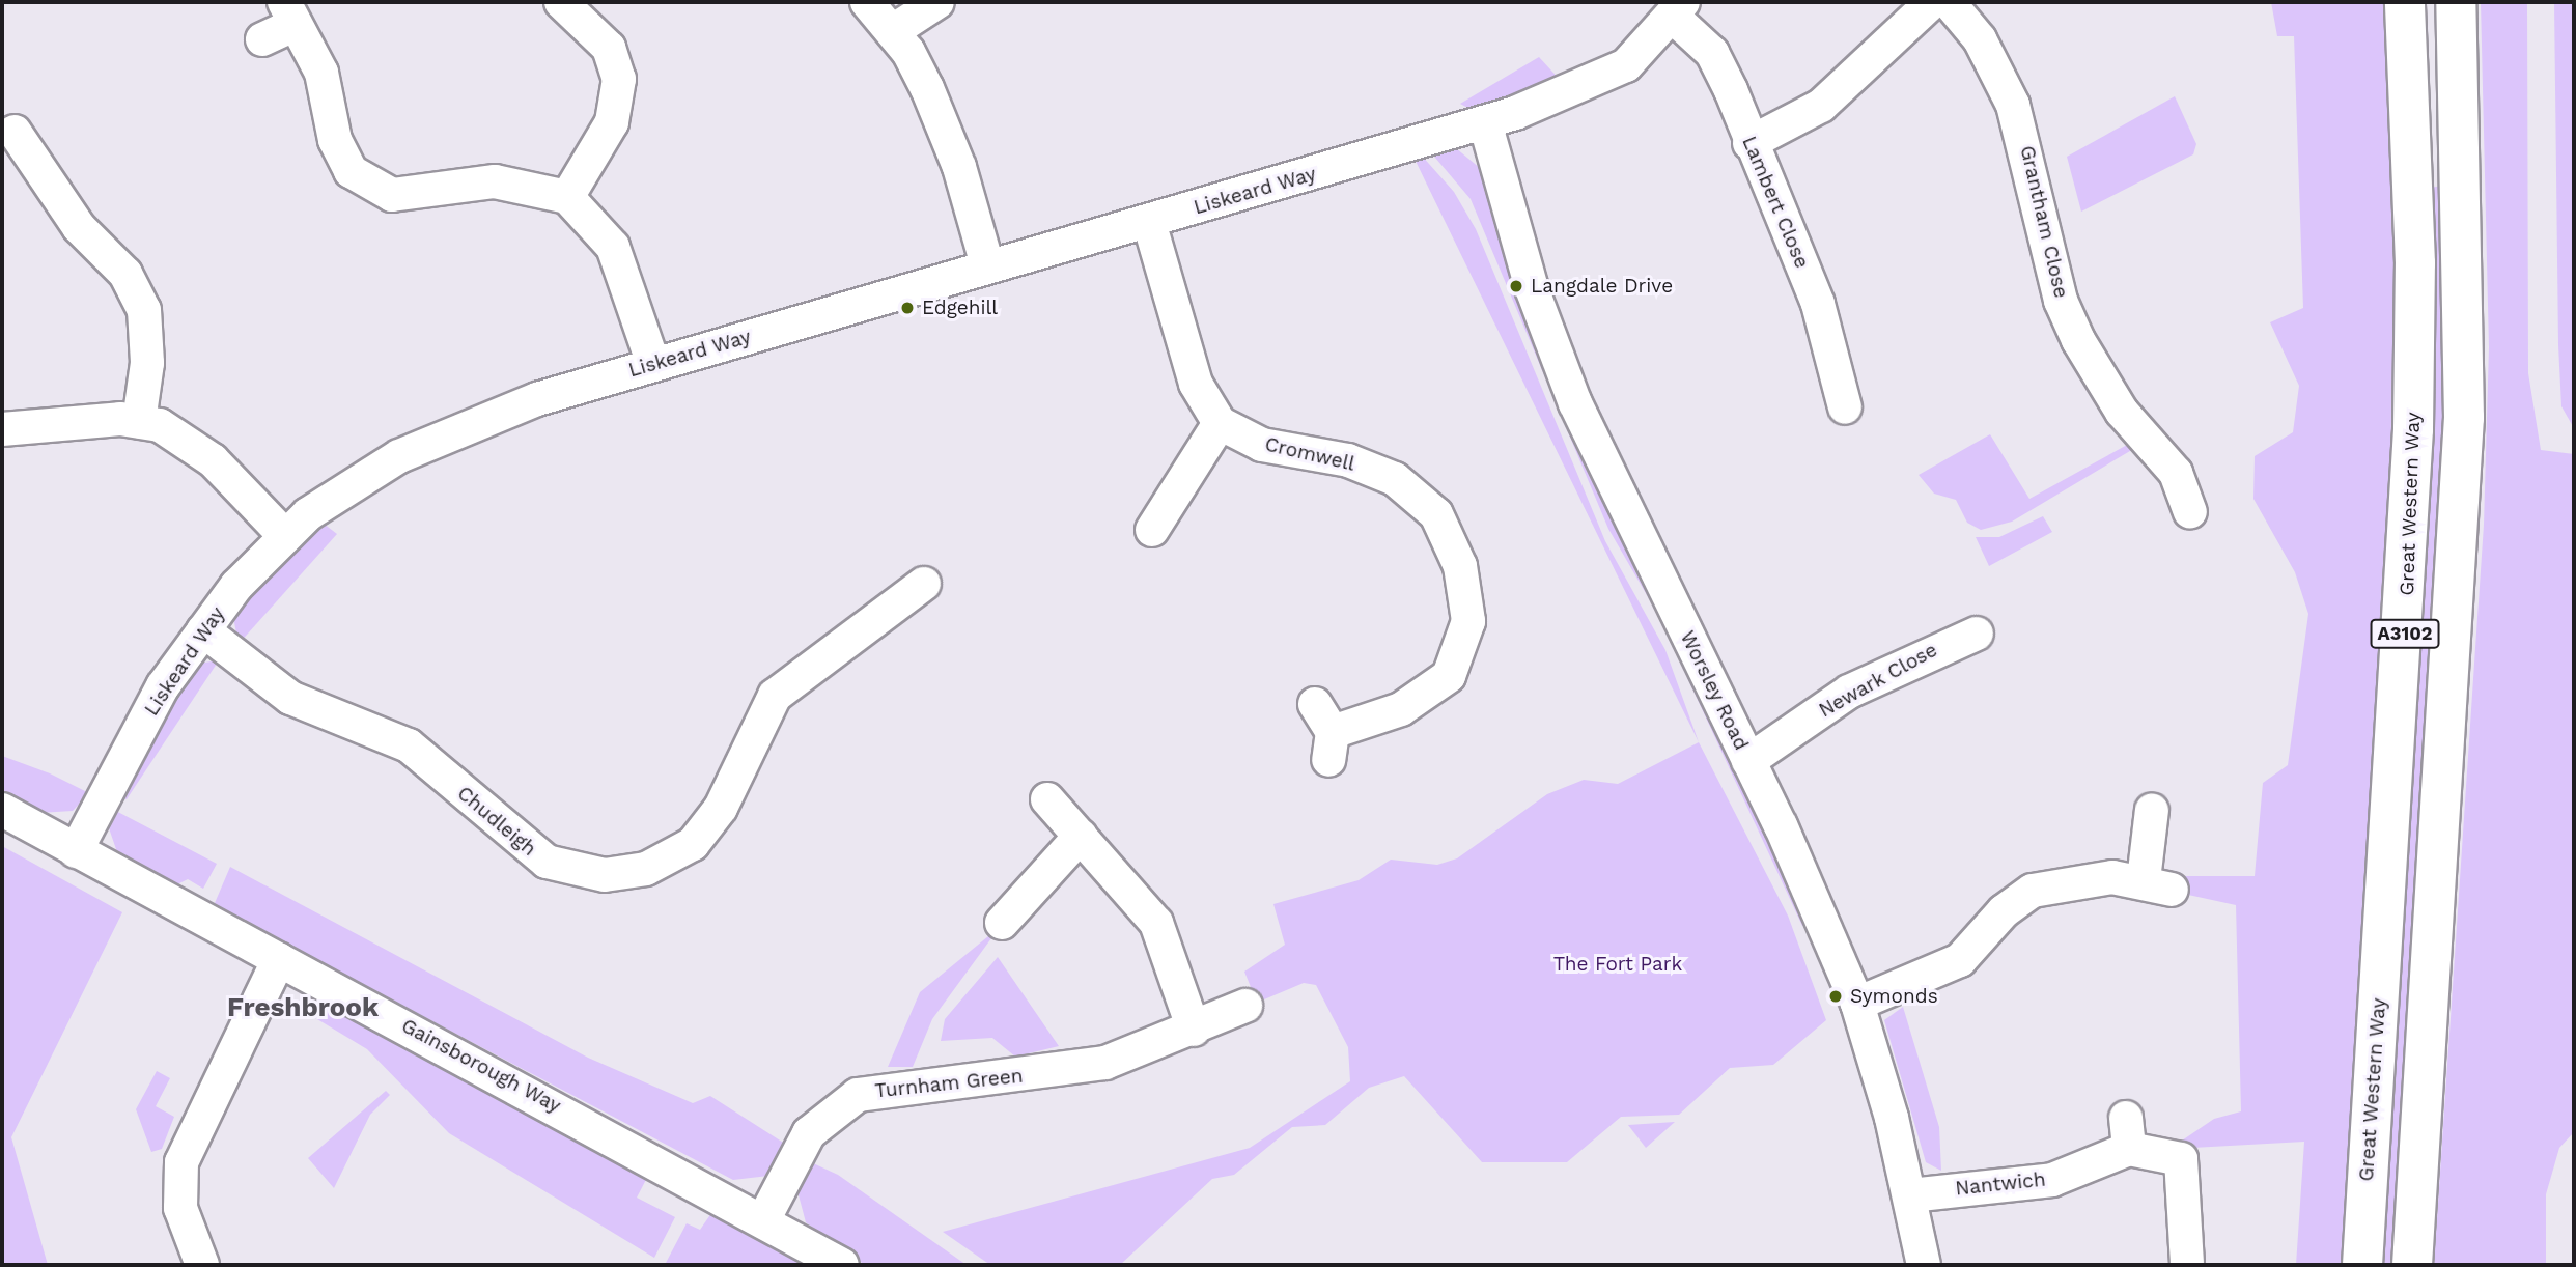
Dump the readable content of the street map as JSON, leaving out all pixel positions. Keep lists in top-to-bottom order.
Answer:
{
  "streets": {
    "main road": ["Great Western Way", "A3102"],
    "street": [
      "Liskeard Way",
      "Lambert Close",
      "Grantham Close",
      "Cromwell",
      "Newark Close",
      "Worsley Road",
      "Chudleigh",
      "Gainsborough Way",
      "Turnham Green",
      "Nantwich"
    ]
  },
  "crossings": [
    ["Liskeard Way", "Worsley Road"],
    ["Liskeard Way", "Chudleigh"],
    ["Liskeard Way", "Gainsborough Way"],
    ["Newark Close", "Worsley Road"],
    ["Worsley Road", "Nantwich"],
    ["Gainsborough Way", "Turnham Green"]
  ],
  "districts": ["Freshbrook"],
  "parks": ["The Fort Park"],
  "places": ["Langdale Drive", "Edgehill", "Symonds"]
}
